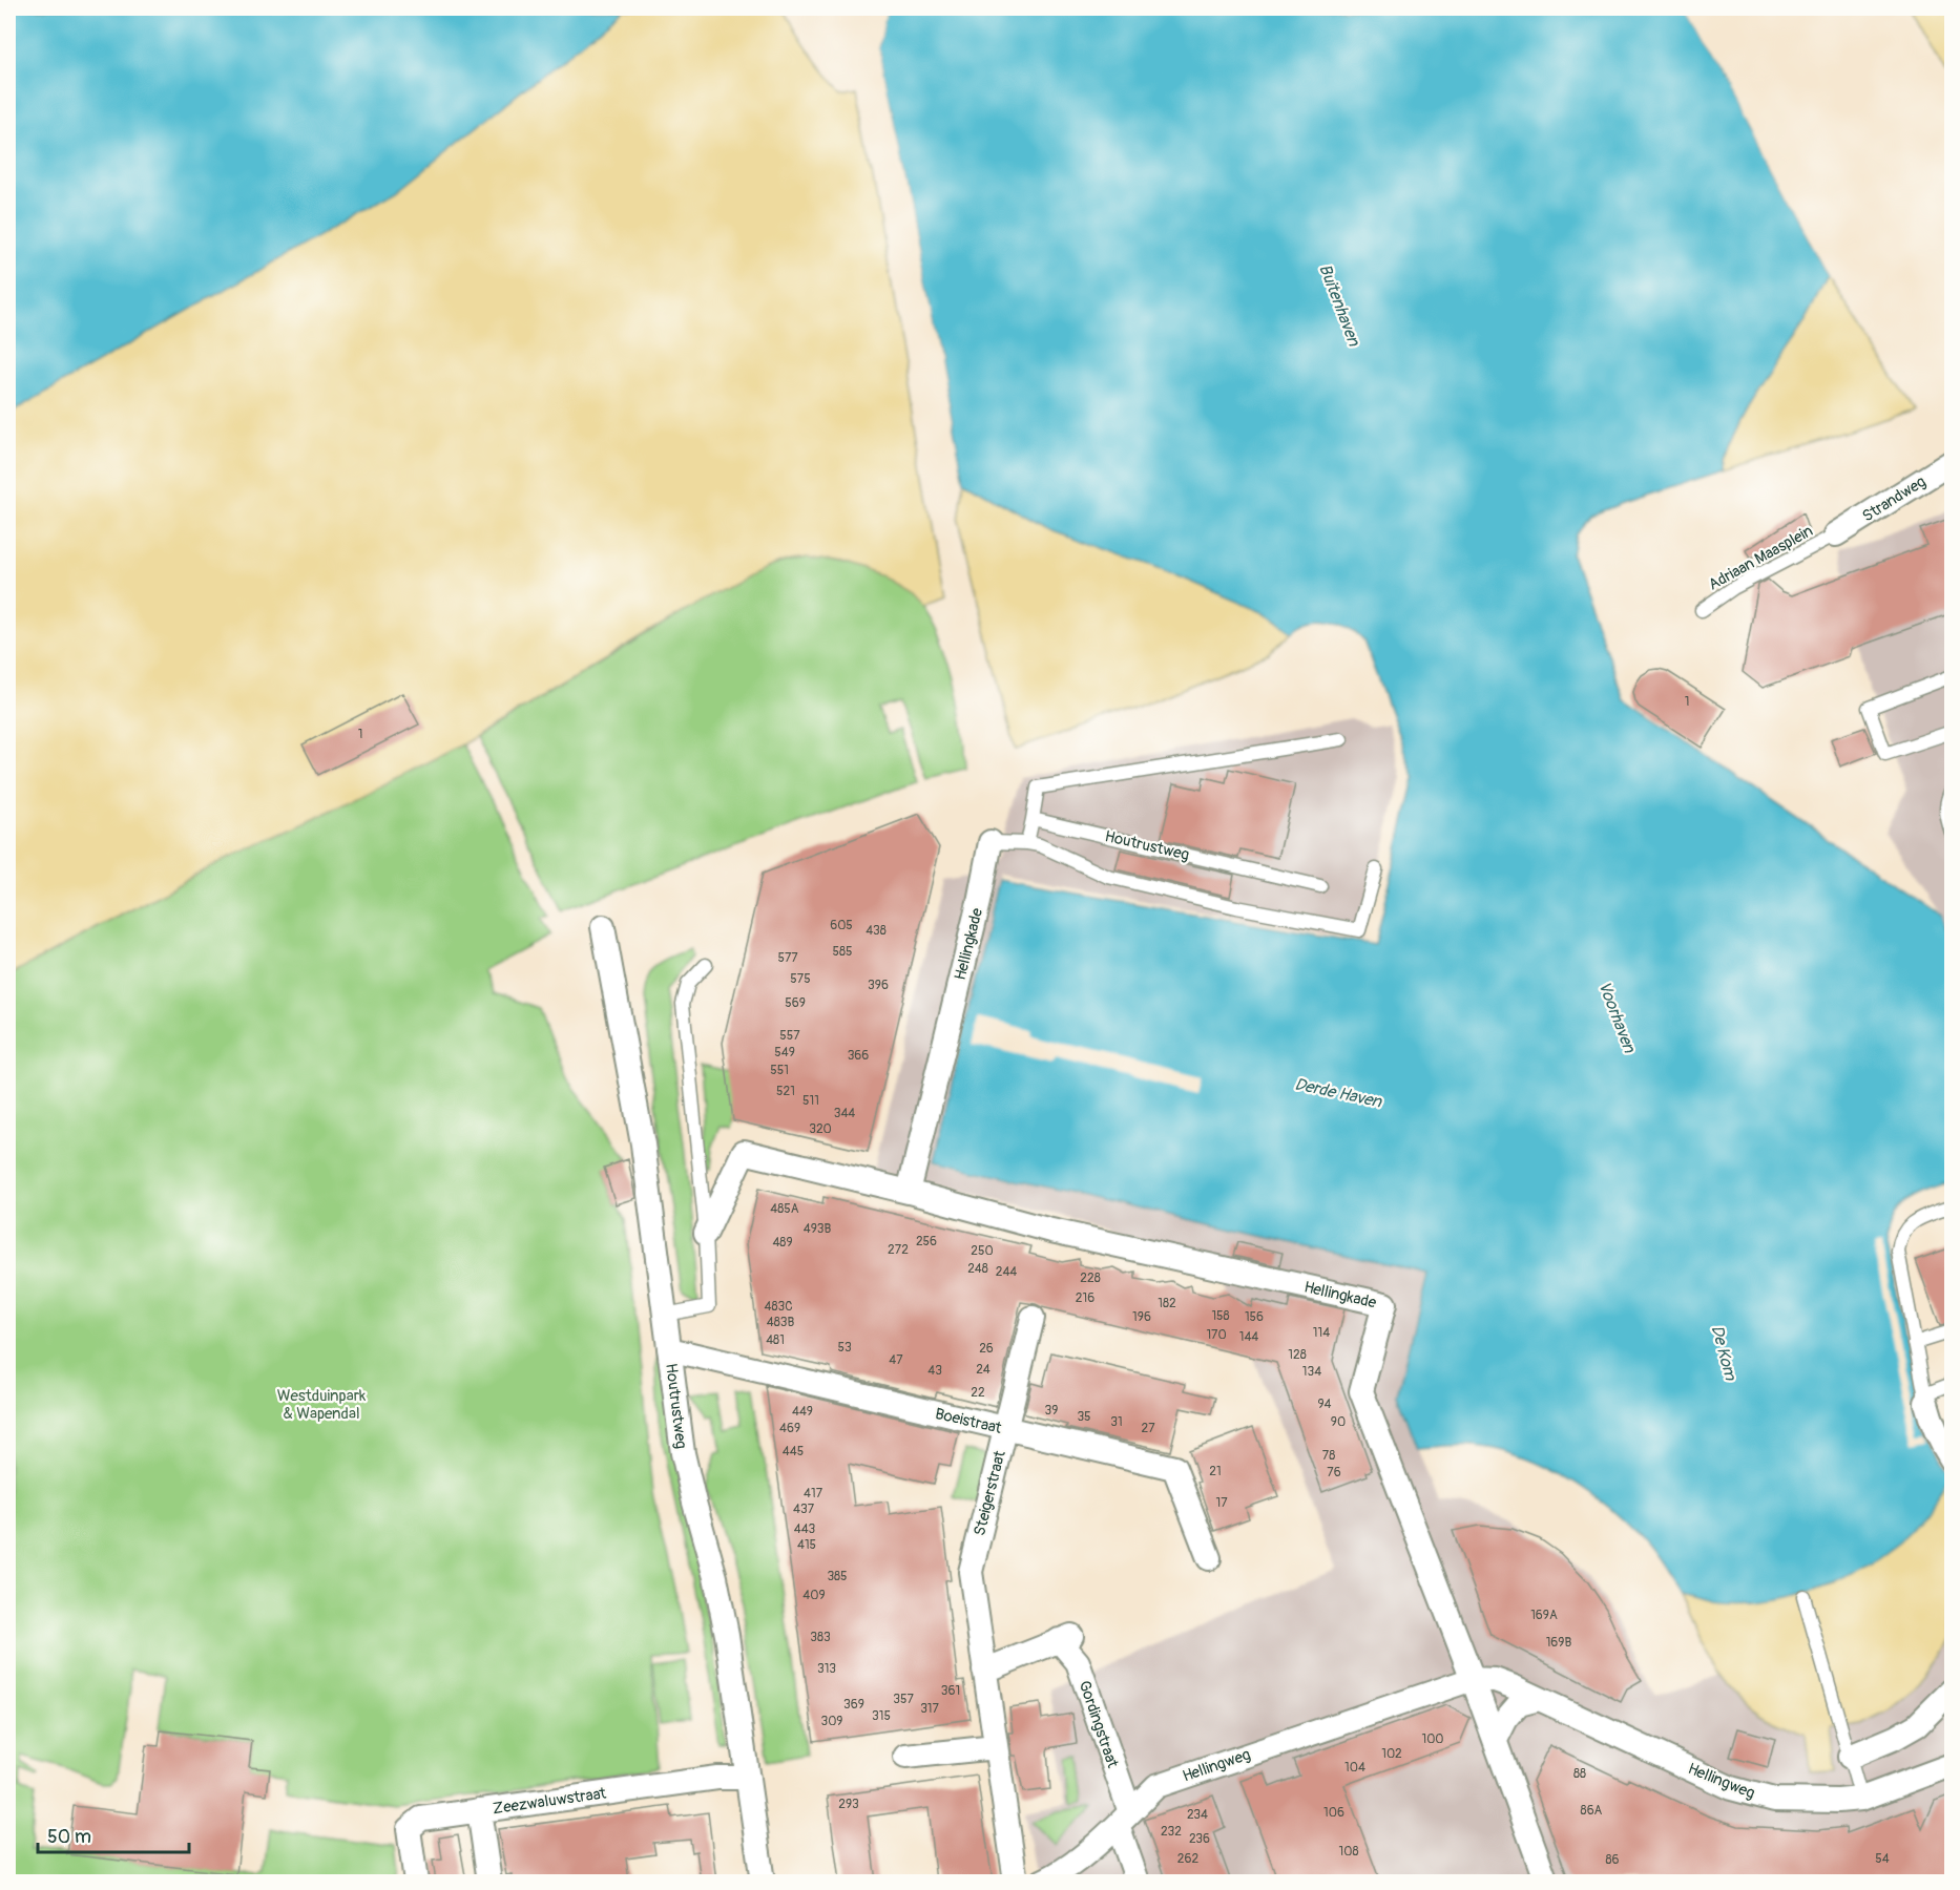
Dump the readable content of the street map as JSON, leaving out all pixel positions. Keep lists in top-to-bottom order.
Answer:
{
  "streets": {
    "street": [
      "Strandweg",
      "Houtrustweg",
      "Hellingkade",
      "Boeistraat",
      "Steigerstraat",
      "Gordingstraat",
      "Hellingweg",
      "Zeezwaluwstraat"
    ],
    "lane": ["Adriaan Maasplein"]
  },
  "crossings": [
    ["Strandweg", "Adriaan Maasplein"],
    ["Houtrustweg", "Boeistraat"],
    ["Houtrustweg", "Zeezwaluwstraat"],
    ["Hellingkade", "Hellingweg"],
    ["Boeistraat", "Steigerstraat"],
    ["Steigerstraat", "Gordingstraat"],
    ["Gordingstraat", "Hellingweg"]
  ],
  "water": [
    "Buitenhaven",
    "Voorhaven",
    "Derde Haven",
    "De Kom"
  ],
  "parks": ["Westduinpark & Wapendal"],
  "house_numbers": [
    "1",
    "1",
    "605",
    "438",
    "585",
    "577",
    "575",
    "396",
    "569",
    "557",
    "549",
    "366",
    "551",
    "521",
    "511",
    "344",
    "320",
    "485A",
    "493B",
    "256",
    "489",
    "272",
    "250",
    "248",
    "244",
    "228",
    "216",
    "182",
    "483C",
    "158",
    "196",
    "156",
    "483B",
    "114",
    "170",
    "144",
    "481",
    "53",
    "26",
    "128",
    "47",
    "24",
    "43",
    "134",
    "22",
    "94",
    "39",
    "449",
    "35",
    "31",
    "90",
    "469",
    "27",
    "445",
    "78",
    "21",
    "76",
    "417",
    "17",
    "437",
    "443",
    "415",
    "385",
    "409",
    "169A",
    "383",
    "169B",
    "313",
    "361",
    "357",
    "369",
    "317",
    "315",
    "309",
    "100",
    "102",
    "104",
    "88",
    "293",
    "86A",
    "106",
    "234",
    "232",
    "236",
    "108",
    "262",
    "54",
    "86"
  ],
  "scale_bar": "50 m"
}
